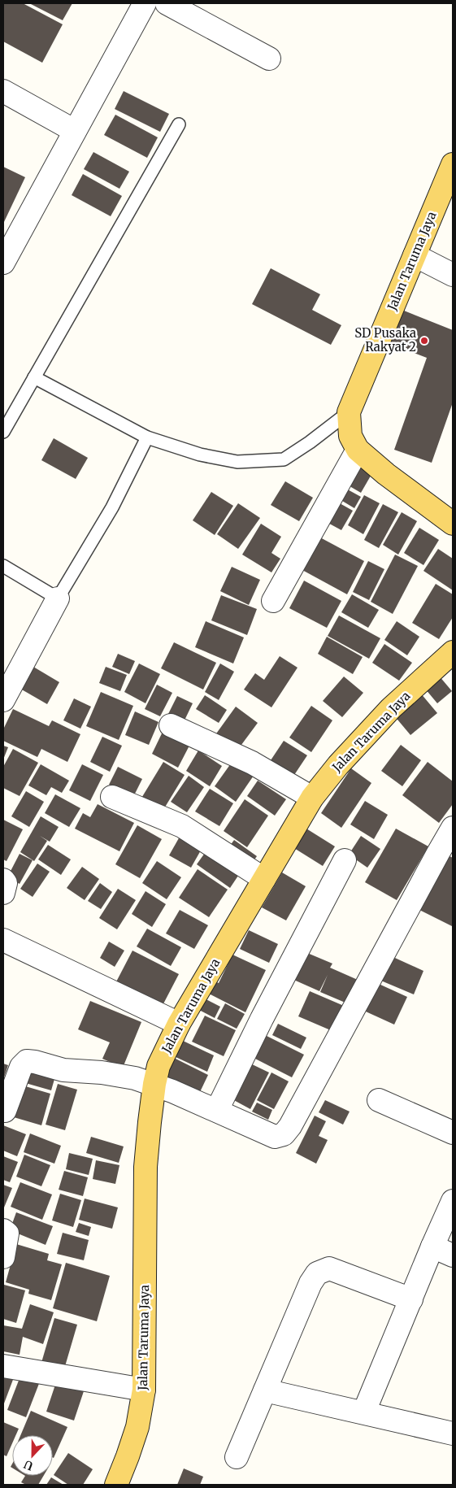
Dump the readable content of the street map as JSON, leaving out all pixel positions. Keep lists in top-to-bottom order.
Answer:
{
  "streets": {
    "main road": ["Jalan Taruma Jaya"]
  },
  "places": ["SD Pusaka Rakyat 2"],
  "north": "bottom"
}
